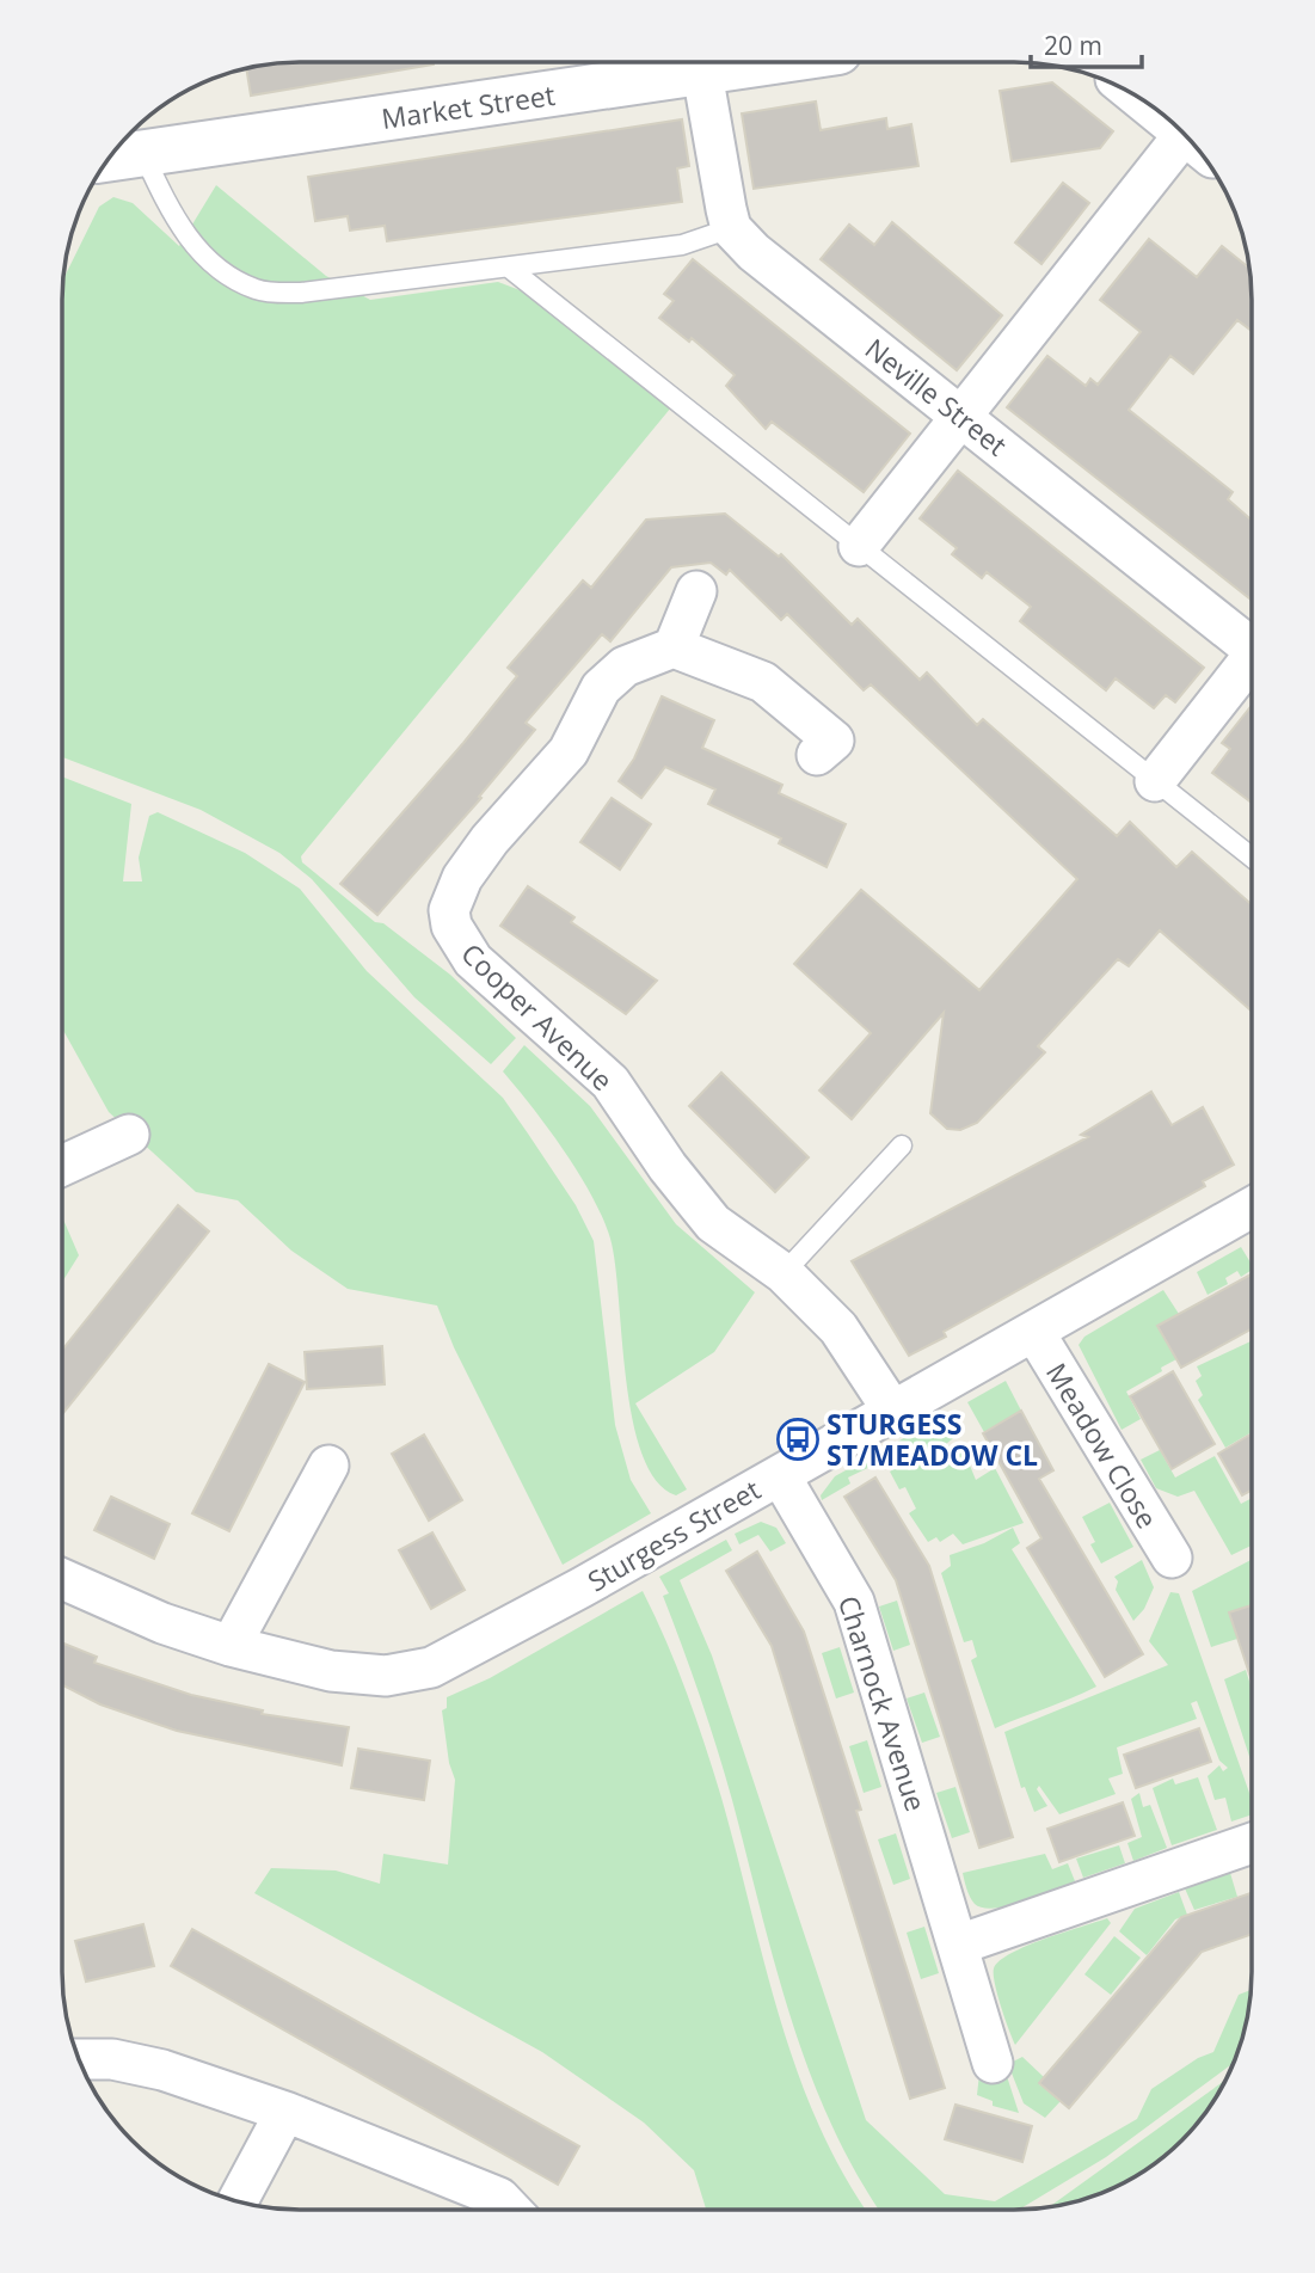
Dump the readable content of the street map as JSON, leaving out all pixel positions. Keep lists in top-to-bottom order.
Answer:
{
  "streets": {
    "street": [
      "Market Street",
      "Neville Street",
      "Cooper Avenue",
      "Meadow Close",
      "Sturgess Street",
      "Charnock Avenue"
    ]
  },
  "crossings": [
    ["Cooper Avenue", "Sturgess Street"],
    ["Meadow Close", "Sturgess Street"],
    ["Sturgess Street", "Charnock Avenue"]
  ],
  "places": {
    "bus stop": ["STURGESS ST/MEADOW CL"]
  },
  "scale_bar": "20 m"
}
